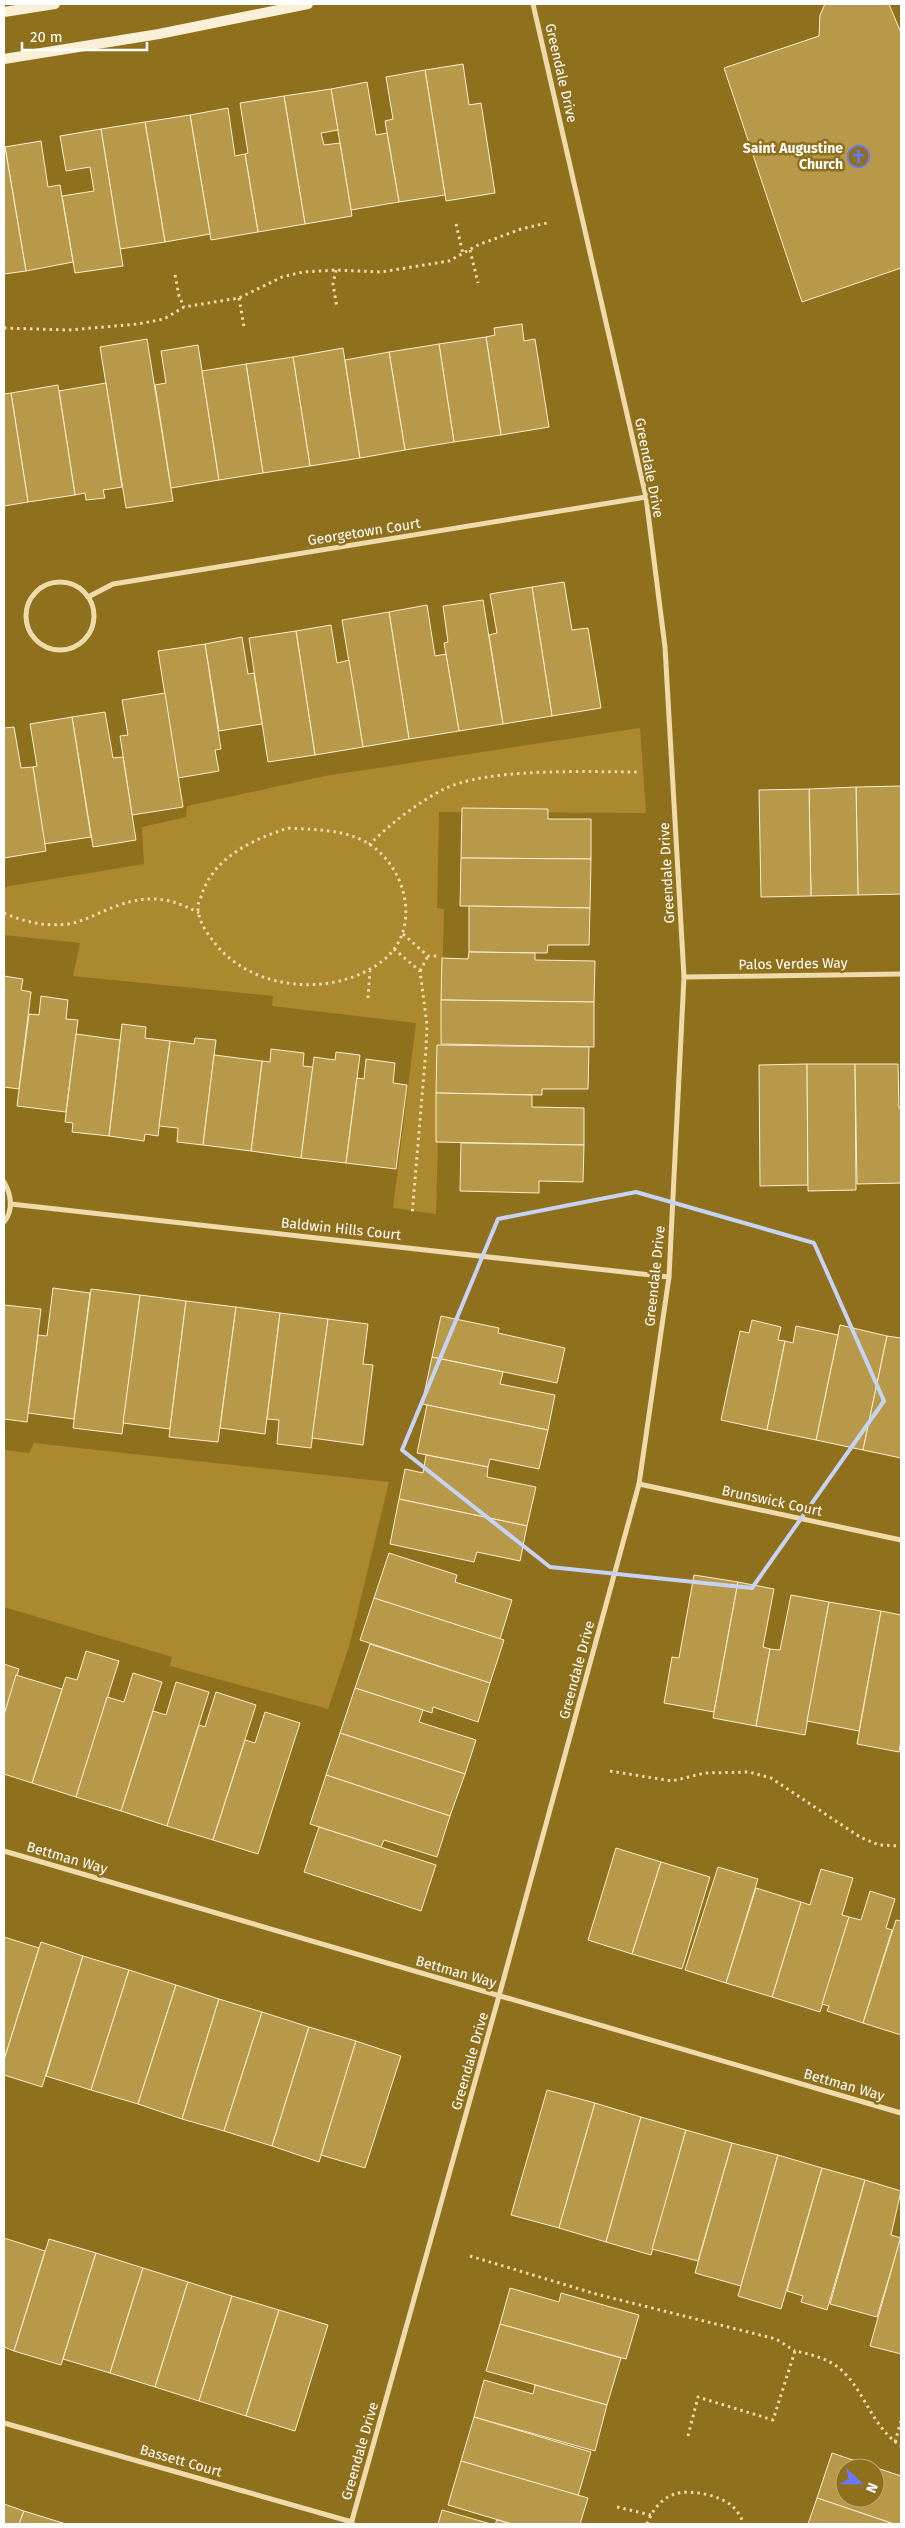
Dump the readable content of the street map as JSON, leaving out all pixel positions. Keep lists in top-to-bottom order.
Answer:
{
  "streets": {
    "street": [
      "Greendale Drive",
      "Georgetown Court",
      "Palos Verdes Way",
      "Baldwin Hills Court",
      "Brunswick Court",
      "Bettman Way",
      "Bassett Court"
    ]
  },
  "crossings": [
    ["Greendale Drive", "Georgetown Court"],
    ["Greendale Drive", "Palos Verdes Way"],
    ["Greendale Drive", "Baldwin Hills Court"],
    ["Greendale Drive", "Brunswick Court"],
    ["Greendale Drive", "Bettman Way"],
    ["Greendale Drive", "Bassett Court"]
  ],
  "places": {
    "church": ["Saint Augustine Church"]
  },
  "scale_bar": "20 m",
  "north": "right"
}
